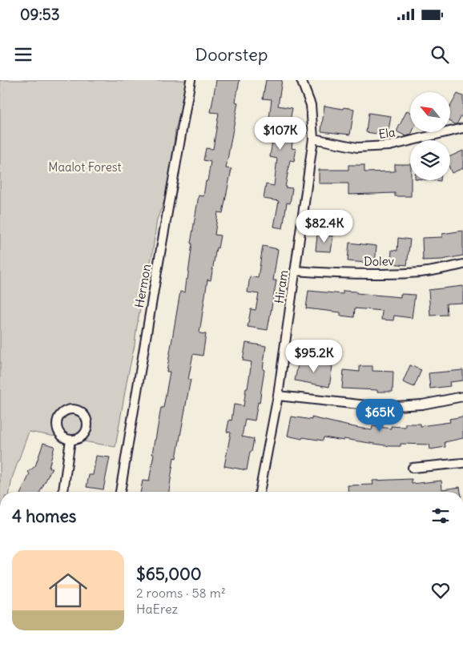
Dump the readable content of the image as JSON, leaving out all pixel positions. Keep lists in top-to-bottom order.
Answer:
{
  "streets": {
    "street": [
      "Ela",
      "Dolev",
      "Hermon",
      "Hiram"
    ]
  },
  "crossings": [
    ["Ela", "Hiram"],
    ["Dolev", "Hiram"]
  ],
  "parks": ["Maalot Forest"],
  "north": "top left",
  "page": {
    "status": "09:53",
    "header": "Doorstep",
    "price": [
      "$107K",
      "$82.4K",
      "$95.2K",
      "$65K"
    ],
    "heading": "4 homes",
    "list": [
      {
        "name": "$65,000",
        "note": "2 rooms · 58 m² · HaErez"
      }
    ]
  }
}
